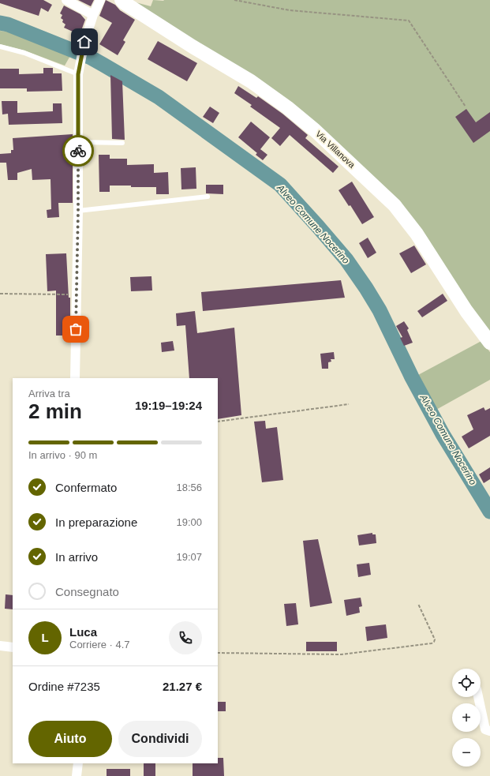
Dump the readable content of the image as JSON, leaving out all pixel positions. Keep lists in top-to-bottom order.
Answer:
{
  "streets": {
    "main road": ["Via Villanova"]
  },
  "water": ["Alveo Comune Nocerino"],
  "page": {
    "heading": ["2 min", "Arriva tra", "19:19–19:24"],
    "panel": [
      "Luca",
      "Corriere · 4.7",
      "Ordine #7235",
      "21.27 €"
    ],
    "bar": "In arrivo · 90 m",
    "list": [
      ["Confermato", "18:56"],
      ["In preparazione", "19:00"],
      ["In arrivo", "19:07"],
      "Consegnato"
    ],
    "round": "L",
    "map_buttons": ["+", "−"],
    "buttons": ["Aiuto", "Condividi"]
  }
}
